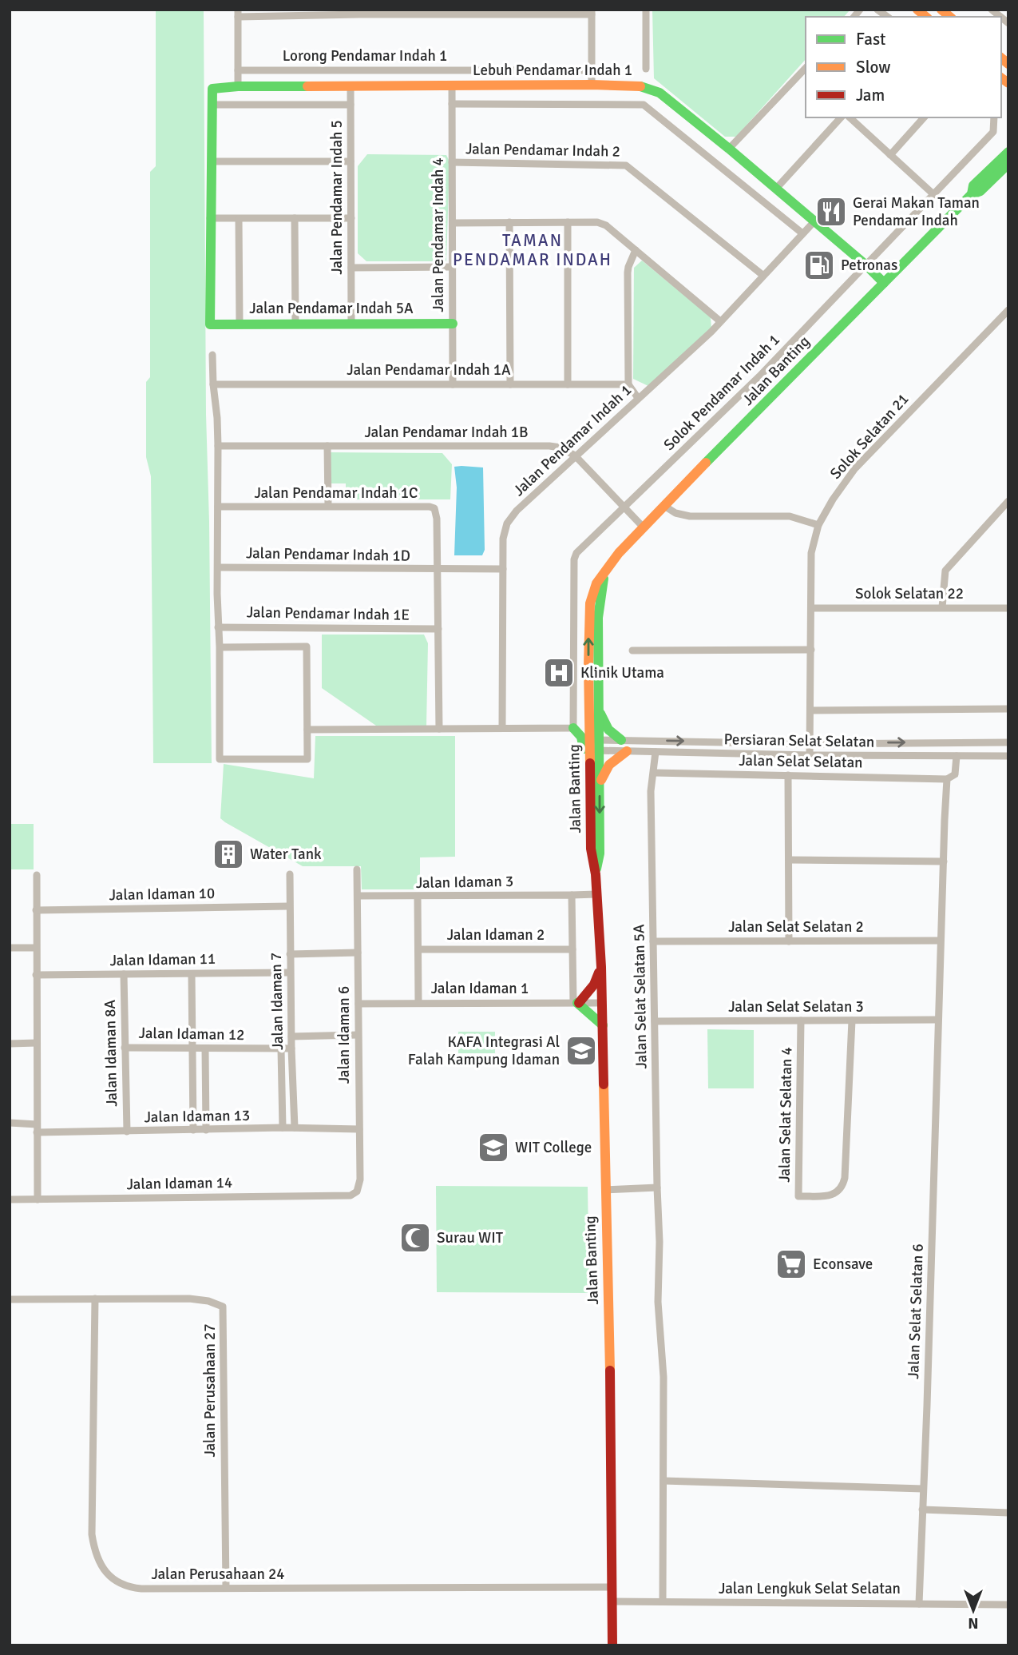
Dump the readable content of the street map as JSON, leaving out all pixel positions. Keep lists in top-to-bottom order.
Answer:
{
  "streets": {
    "main road": ["Lebuh Pendamar Indah 1", "Jalan Pendamar Indah 5A", "Jalan Banting"],
    "street": [
      "Lorong Pendamar Indah 1",
      "Jalan Pendamar Indah 2",
      "Jalan Pendamar Indah 5",
      "Jalan Pendamar Indah 4",
      "Jalan Pendamar Indah 1A",
      "Solok Pendamar Indah 1",
      "Jalan Pendamar Indah 1B",
      "Solok Selatan 21",
      "Jalan Pendamar Indah 1",
      "Jalan Pendamar Indah 1C",
      "Jalan Pendamar Indah 1D",
      "Solok Selatan 22",
      "Jalan Pendamar Indah 1E",
      "Persiaran Selat Selatan",
      "Jalan Selat Selatan",
      "Jalan Idaman 3",
      "Jalan Idaman 10",
      "Jalan Selat Selatan 2",
      "Jalan Idaman 2",
      "Jalan Idaman 11",
      "Jalan Idaman 1",
      "Jalan Selat Selatan 5A",
      "Jalan Idaman 7",
      "Jalan Selat Selatan 3",
      "Jalan Idaman 12",
      "Jalan Idaman 6",
      "Jalan Idaman 8A",
      "Jalan Selat Selatan 4",
      "Jalan Idaman 13",
      "Jalan Idaman 14",
      "Jalan Selat Selatan 6",
      "Jalan Perusahaan 27",
      "Jalan Perusahaan 24",
      "Jalan Lengkuk Selat Selatan"
    ]
  },
  "crossings": [
    ["Lebuh Pendamar Indah 1", "Jalan Pendamar Indah 5"],
    ["Lebuh Pendamar Indah 1", "Jalan Pendamar Indah 4"],
    ["Lebuh Pendamar Indah 1", "Jalan Banting"],
    ["Lebuh Pendamar Indah 1", "Solok Pendamar Indah 1"],
    ["Lebuh Pendamar Indah 1", "Jalan Pendamar Indah 1"],
    ["Jalan Pendamar Indah 2", "Jalan Pendamar Indah 4"],
    ["Jalan Pendamar Indah 2", "Jalan Pendamar Indah 1"],
    ["Jalan Pendamar Indah 5", "Jalan Pendamar Indah 5A"],
    ["Jalan Pendamar Indah 4", "Jalan Pendamar Indah 5A"],
    ["Jalan Pendamar Indah 4", "Jalan Pendamar Indah 1A"],
    ["Jalan Banting", "Jalan Pendamar Indah 1B"],
    ["Jalan Banting", "Persiaran Selat Selatan"],
    ["Jalan Banting", "Jalan Idaman 3"],
    ["Jalan Banting", "Jalan Idaman 1"],
    ["Jalan Banting", "Jalan Perusahaan 24"],
    ["Jalan Banting", "Jalan Lengkuk Selat Selatan"],
    ["Solok Pendamar Indah 1", "Jalan Pendamar Indah 1B"],
    ["Jalan Pendamar Indah 1B", "Jalan Pendamar Indah 1"],
    ["Solok Selatan 21", "Solok Selatan 22"],
    ["Solok Selatan 21", "Persiaran Selat Selatan"],
    ["Jalan Pendamar Indah 1", "Jalan Pendamar Indah 1D"],
    ["Jalan Pendamar Indah 1C", "Jalan Pendamar Indah 1D"],
    ["Jalan Pendamar Indah 1C", "Jalan Pendamar Indah 1E"],
    ["Persiaran Selat Selatan", "Jalan Selat Selatan 5A"],
    ["Jalan Selat Selatan", "Jalan Selat Selatan 5A"],
    ["Jalan Selat Selatan", "Jalan Selat Selatan 6"],
    ["Jalan Idaman 3", "Jalan Idaman 6"],
    ["Jalan Idaman 10", "Jalan Idaman 7"],
    ["Jalan Selat Selatan 2", "Jalan Selat Selatan 5A"],
    ["Jalan Selat Selatan 2", "Jalan Selat Selatan 6"],
    ["Jalan Idaman 11", "Jalan Idaman 7"],
    ["Jalan Idaman 11", "Jalan Idaman 8A"],
    ["Jalan Idaman 1", "Jalan Idaman 6"],
    ["Jalan Selat Selatan 5A", "Jalan Selat Selatan 3"],
    ["Jalan Selat Selatan 5A", "Jalan Lengkuk Selat Selatan"],
    ["Jalan Idaman 7", "Jalan Idaman 12"],
    ["Jalan Idaman 7", "Jalan Idaman 13"],
    ["Jalan Selat Selatan 3", "Jalan Selat Selatan 4"],
    ["Jalan Selat Selatan 3", "Jalan Selat Selatan 6"],
    ["Jalan Idaman 12", "Jalan Idaman 8A"],
    ["Jalan Idaman 6", "Jalan Idaman 13"],
    ["Jalan Idaman 6", "Jalan Idaman 14"],
    ["Jalan Idaman 8A", "Jalan Idaman 13"],
    ["Jalan Selat Selatan 6", "Jalan Lengkuk Selat Selatan"],
    ["Jalan Perusahaan 27", "Jalan Perusahaan 24"]
  ],
  "districts": ["TAMAN PENDAMAR INDAH"],
  "places": {
    "restaurant": ["Gerai Makan Taman Pendamar Indah"],
    "fuel station": ["Petronas"],
    "hospital": ["Klinik Utama"],
    "building": ["Water Tank"],
    "school or university": ["KAFA Integrasi Al Falah Kampung Idaman", "WIT College"],
    "mosque": ["Surau WIT"],
    "supermarket": ["Econsave"]
  },
  "legend": ["Fast", "Slow", "Jam"],
  "north": "bottom"
}
